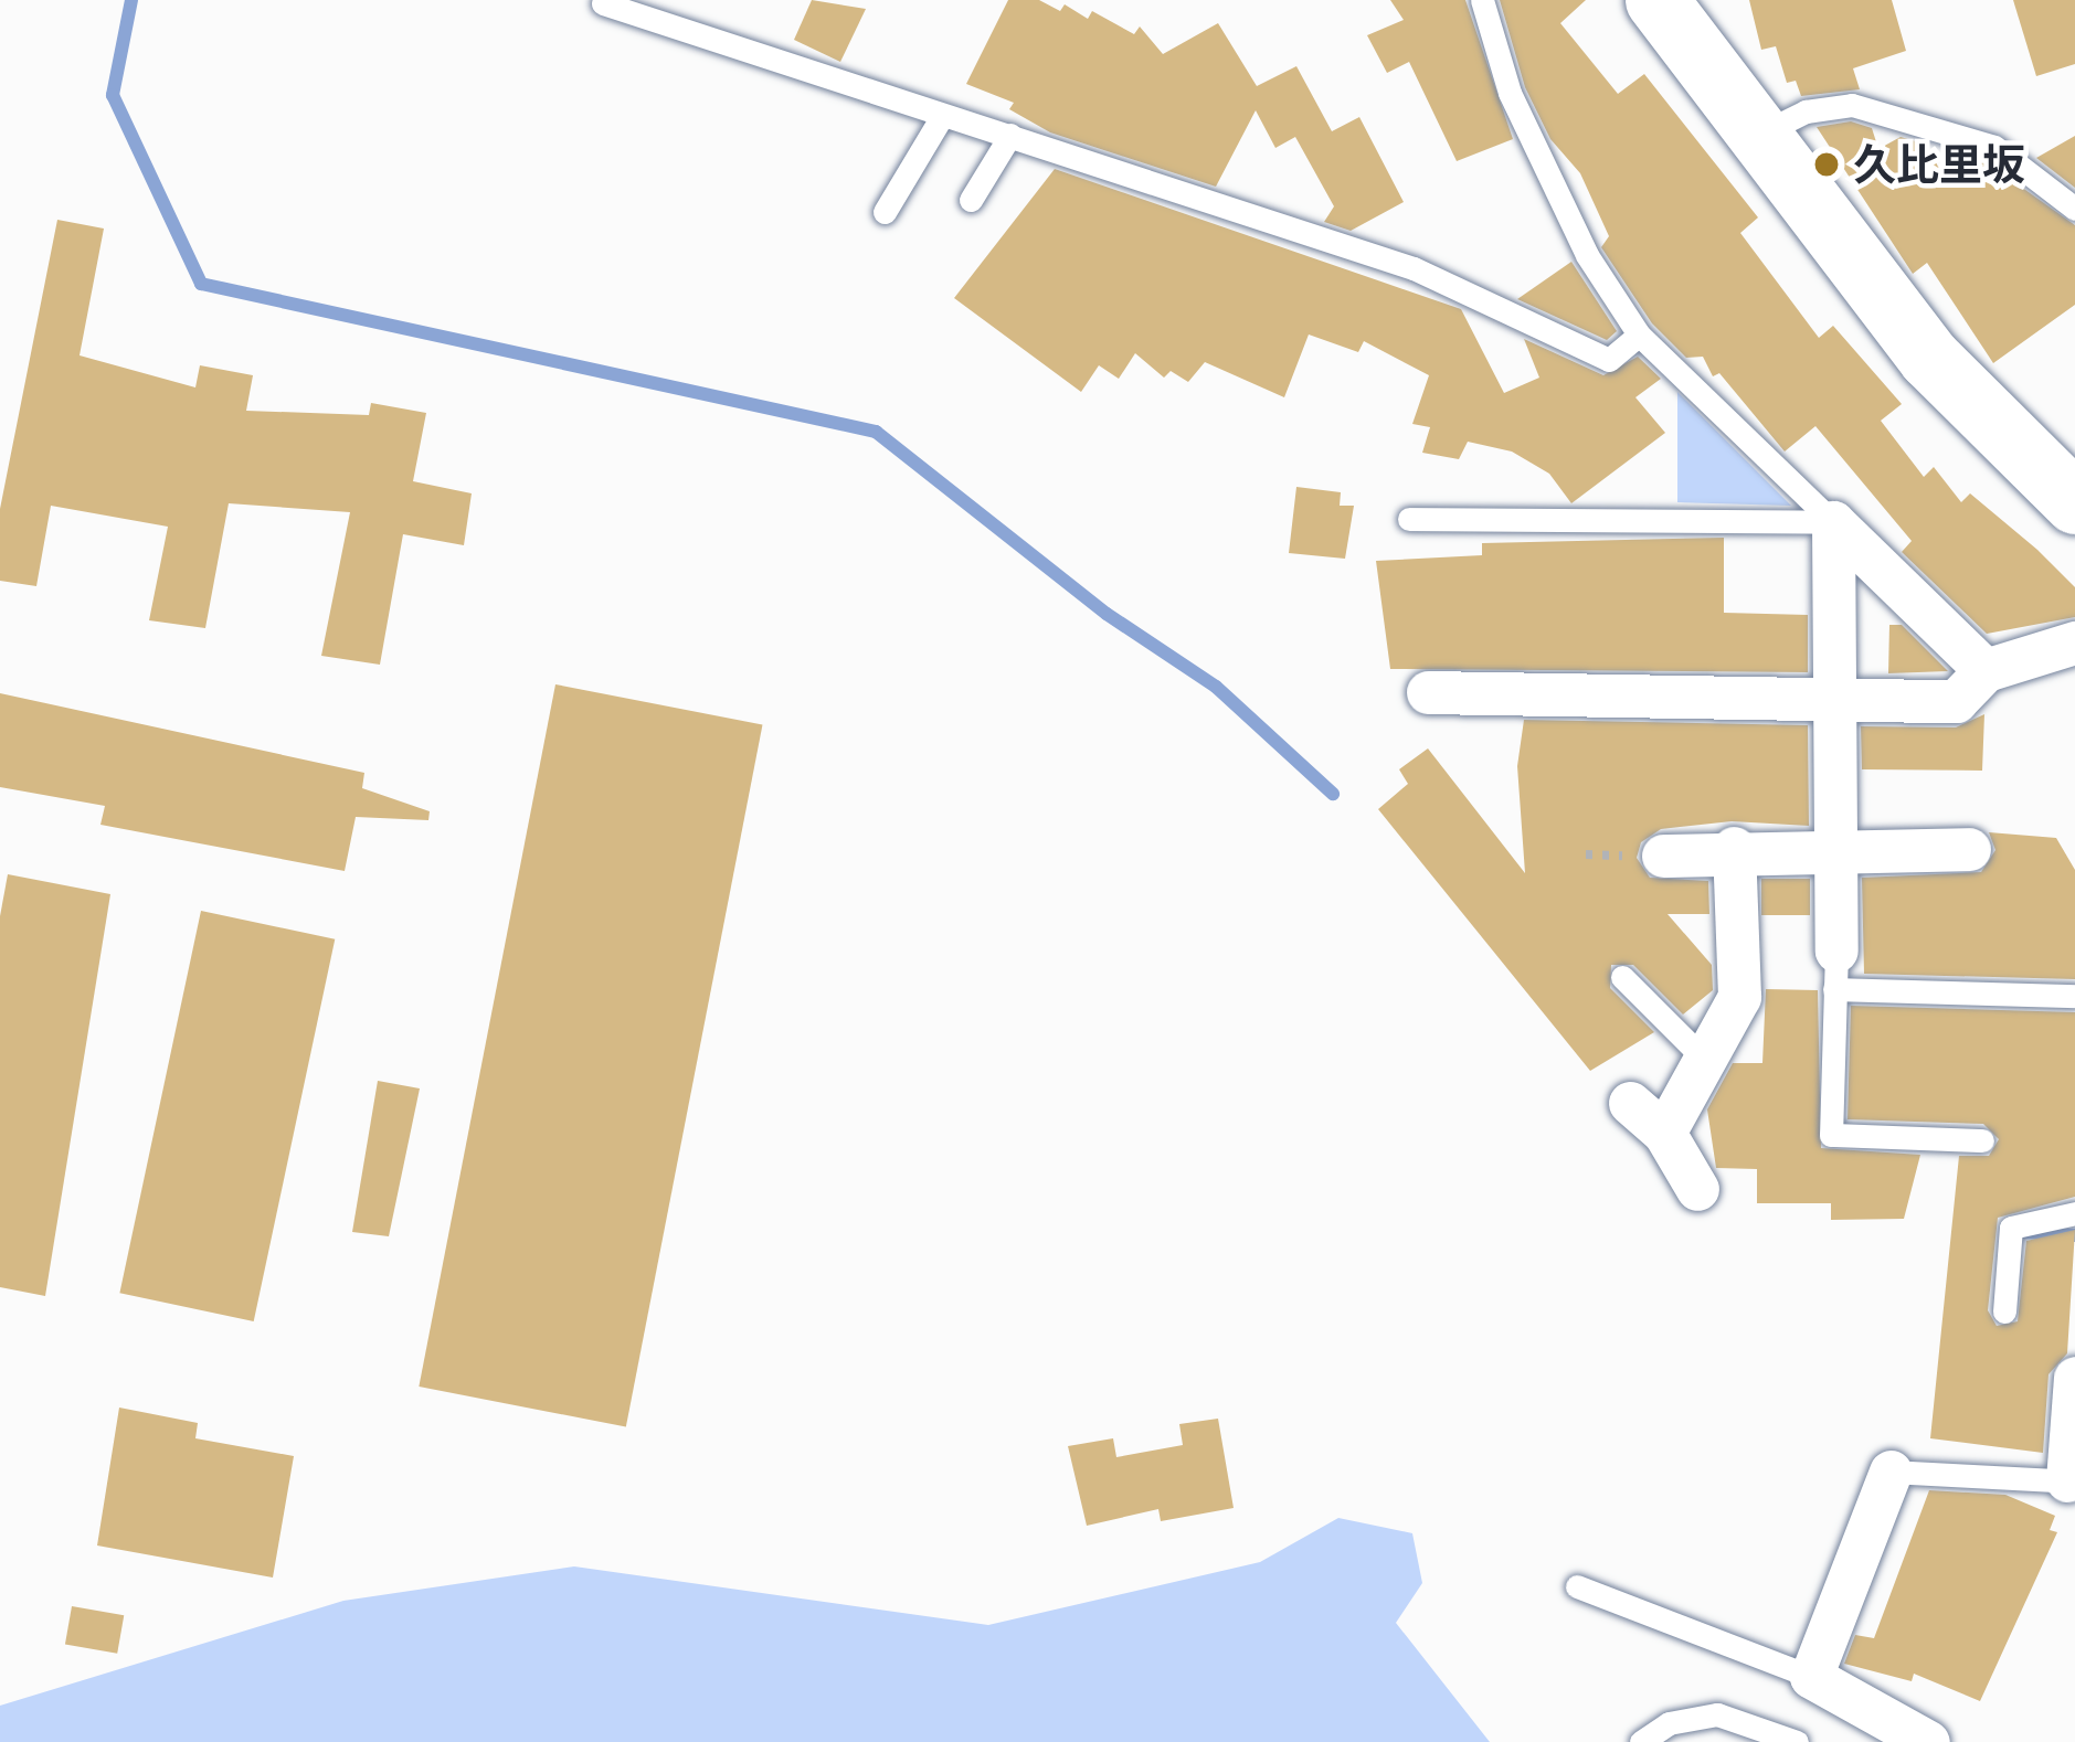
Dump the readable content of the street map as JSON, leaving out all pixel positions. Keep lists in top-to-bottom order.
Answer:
{
  "places": ["久比里坂"]
}
